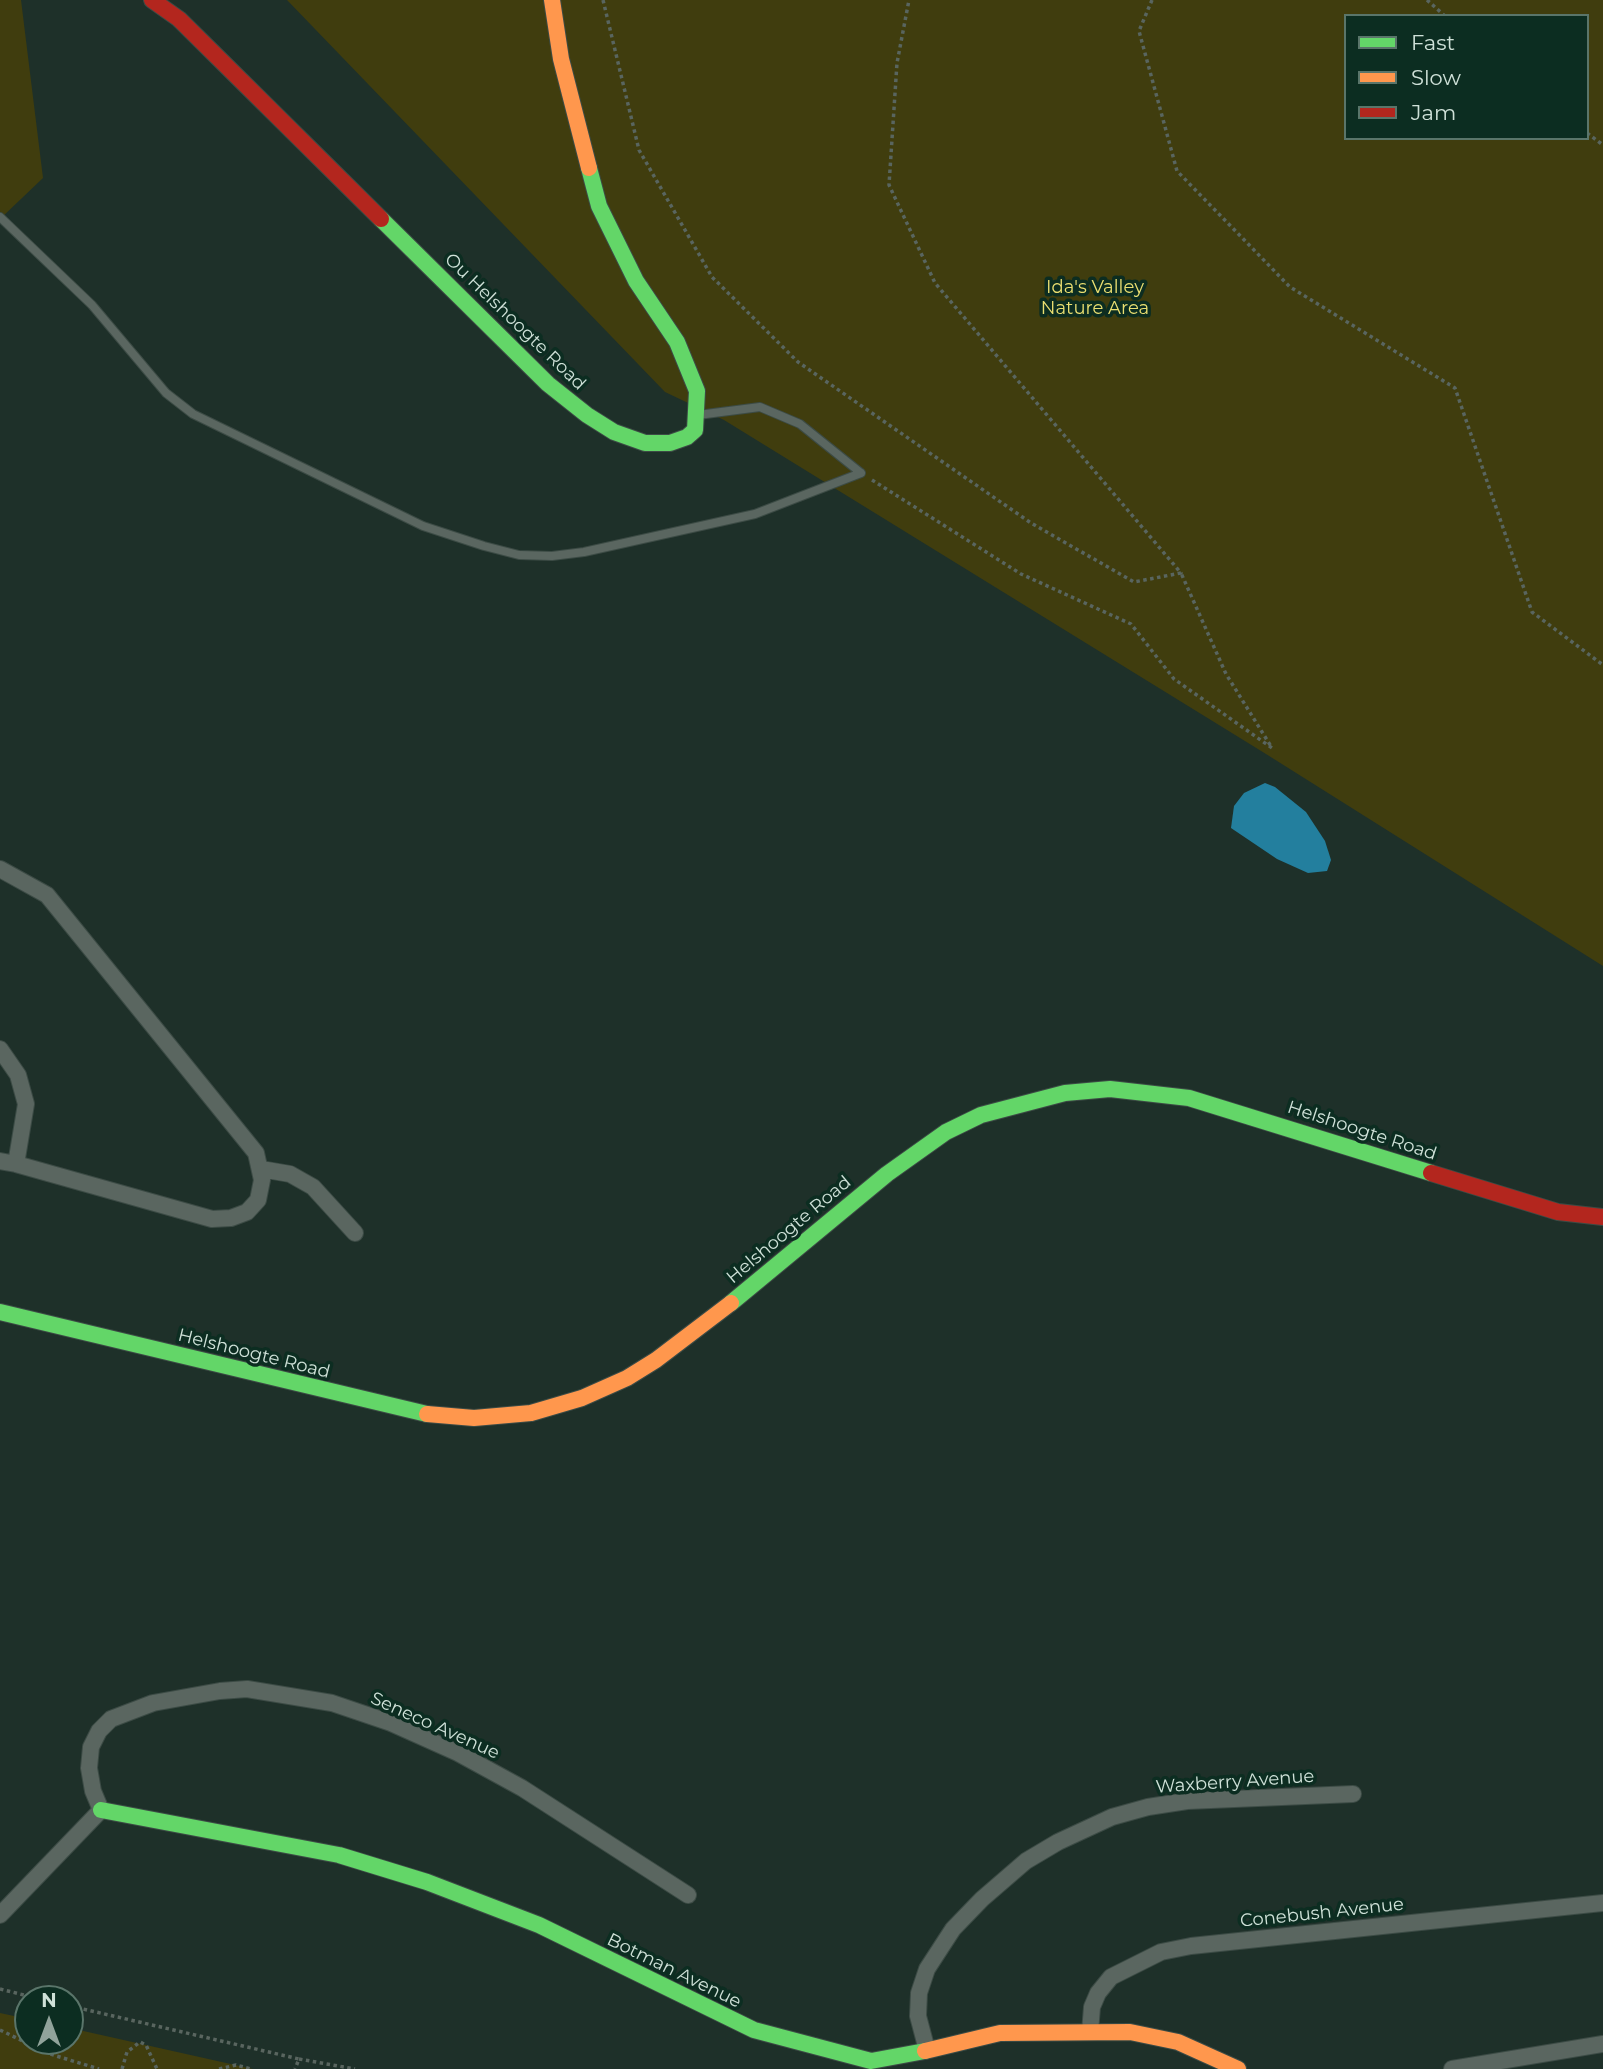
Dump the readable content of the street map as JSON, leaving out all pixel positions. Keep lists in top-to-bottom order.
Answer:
{
  "streets": {
    "street": [
      "Ou Helshoogte Road",
      "Helshoogte Road",
      "Seneco Avenue",
      "Waxberry Avenue",
      "Conebush Avenue",
      "Botman Avenue"
    ]
  },
  "crossings": [
    ["Seneco Avenue", "Botman Avenue"],
    ["Waxberry Avenue", "Botman Avenue"],
    ["Conebush Avenue", "Botman Avenue"]
  ],
  "parks": ["Ida's Valley Nature Area"],
  "legend": ["Fast", "Slow", "Jam"],
  "north": "top"
}
